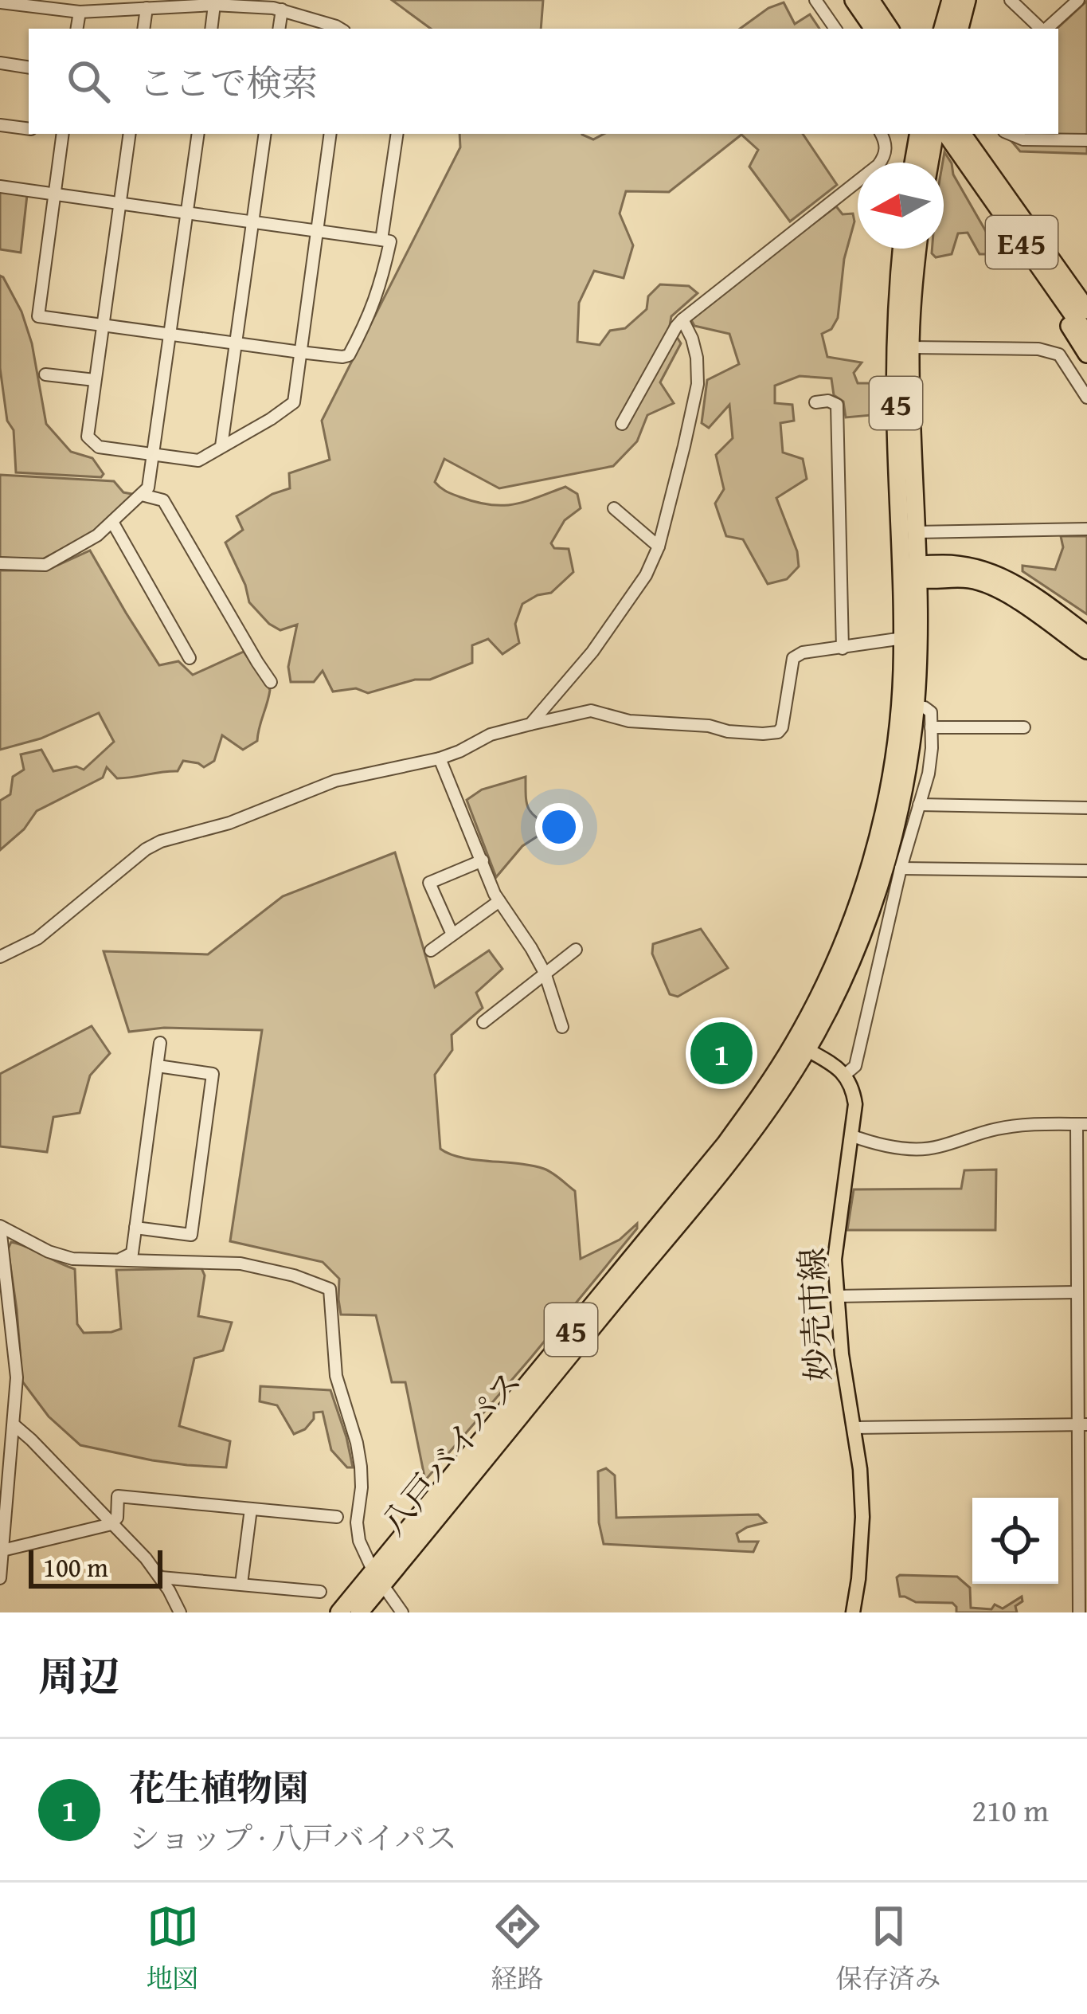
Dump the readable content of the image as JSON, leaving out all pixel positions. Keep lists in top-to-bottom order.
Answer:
{
  "streets": {
    "highway": ["E45", "45", "八戸バイパス"],
    "main road": ["妙売市線"]
  },
  "crossings": [
    ["45", "八戸バイパス"]
  ],
  "scale_bar": "100 m",
  "north": "left",
  "page": {
    "search": "ここで検索",
    "pins": "1",
    "scale": "100 m",
    "heading": "周辺",
    "list": [
      {
        "mark": "1",
        "name": "花生植物園",
        "note": "ショップ · 八戸バイパス",
        "value": "210 m"
      }
    ],
    "nav": ["地図", "経路", "保存済み"]
  }
}
